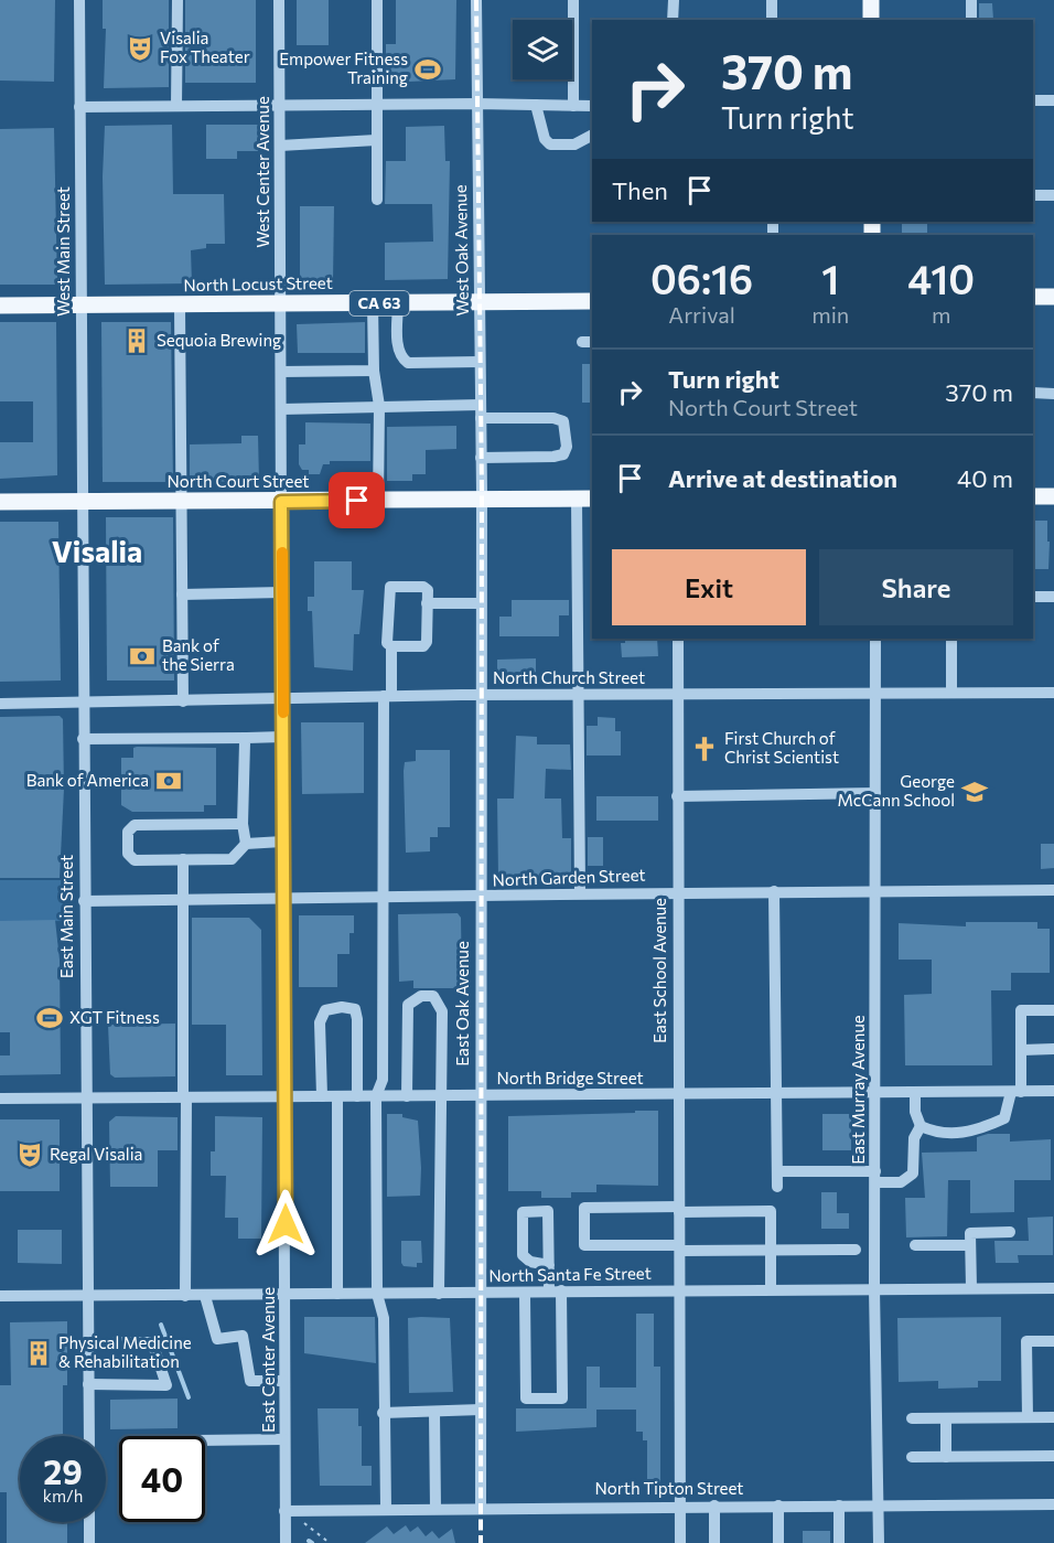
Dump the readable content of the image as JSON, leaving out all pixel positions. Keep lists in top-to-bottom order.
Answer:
{
  "streets": {
    "main road": ["North Locust Street", "CA 63", "North Court Street"],
    "street": [
      "West Center Avenue",
      "West Oak Avenue",
      "West Main Street",
      "North Church Street",
      "North Garden Street",
      "East Main Street",
      "East School Avenue",
      "East Oak Avenue",
      "North Bridge Street",
      "East Murray Avenue",
      "North Santa Fe Street",
      "East Center Avenue",
      "North Tipton Street"
    ]
  },
  "crossings": [
    ["West Center Avenue", "North Locust Street"],
    ["West Center Avenue", "North Court Street"],
    ["West Center Avenue", "East Center Avenue"],
    ["West Oak Avenue", "North Locust Street"],
    ["West Oak Avenue", "North Court Street"],
    ["West Oak Avenue", "East Oak Avenue"],
    ["West Main Street", "North Locust Street"],
    ["West Main Street", "CA 63"],
    ["West Main Street", "North Court Street"],
    ["West Main Street", "East Main Street"],
    ["North Locust Street", "CA 63"],
    ["North Court Street", "East Main Street"],
    ["North Court Street", "East Oak Avenue"],
    ["North Court Street", "East Center Avenue"],
    ["North Church Street", "East Main Street"],
    ["North Church Street", "East School Avenue"],
    ["North Church Street", "East Oak Avenue"],
    ["North Church Street", "East Murray Avenue"],
    ["North Church Street", "East Center Avenue"],
    ["North Garden Street", "East Main Street"],
    ["North Garden Street", "East School Avenue"],
    ["North Garden Street", "East Oak Avenue"],
    ["North Garden Street", "East Murray Avenue"],
    ["North Garden Street", "East Center Avenue"],
    ["East Main Street", "North Bridge Street"],
    ["East Main Street", "North Santa Fe Street"],
    ["East School Avenue", "North Bridge Street"],
    ["East School Avenue", "North Santa Fe Street"],
    ["East School Avenue", "North Tipton Street"],
    ["East Oak Avenue", "North Bridge Street"],
    ["East Oak Avenue", "North Santa Fe Street"],
    ["East Oak Avenue", "North Tipton Street"],
    ["North Bridge Street", "East Murray Avenue"],
    ["North Bridge Street", "East Center Avenue"],
    ["East Murray Avenue", "North Santa Fe Street"],
    ["East Murray Avenue", "North Tipton Street"],
    ["North Santa Fe Street", "East Center Avenue"],
    ["East Center Avenue", "North Tipton Street"]
  ],
  "districts": ["Visalia"],
  "places": {
    "theatre": ["Visalia Fox Theater", "Regal Visalia"],
    "sports": ["Empower Fitness Training", "XGT Fitness"],
    "building": ["Sequoia Brewing", "Physical Medicine & Rehabilitation"],
    "bank": ["Bank of the Sierra", "Bank of America"],
    "church": ["First Church of Christ Scientist"],
    "school or university": ["George McCann School"]
  },
  "page": {
    "turn": ["370 m", "Turn right"],
    "then": "Then",
    "eta": [
      "06:16",
      "Arrival",
      "1",
      "min",
      "410",
      "m"
    ],
    "list": [
      {
        "name": "Turn right",
        "note": "North Court Street",
        "value": "370 m"
      },
      {
        "name": "Arrive at destination",
        "value": "40 m"
      }
    ],
    "buttons": ["Exit", "Share"],
    "speed": "29 km/h",
    "limit": "40"
  }
}
